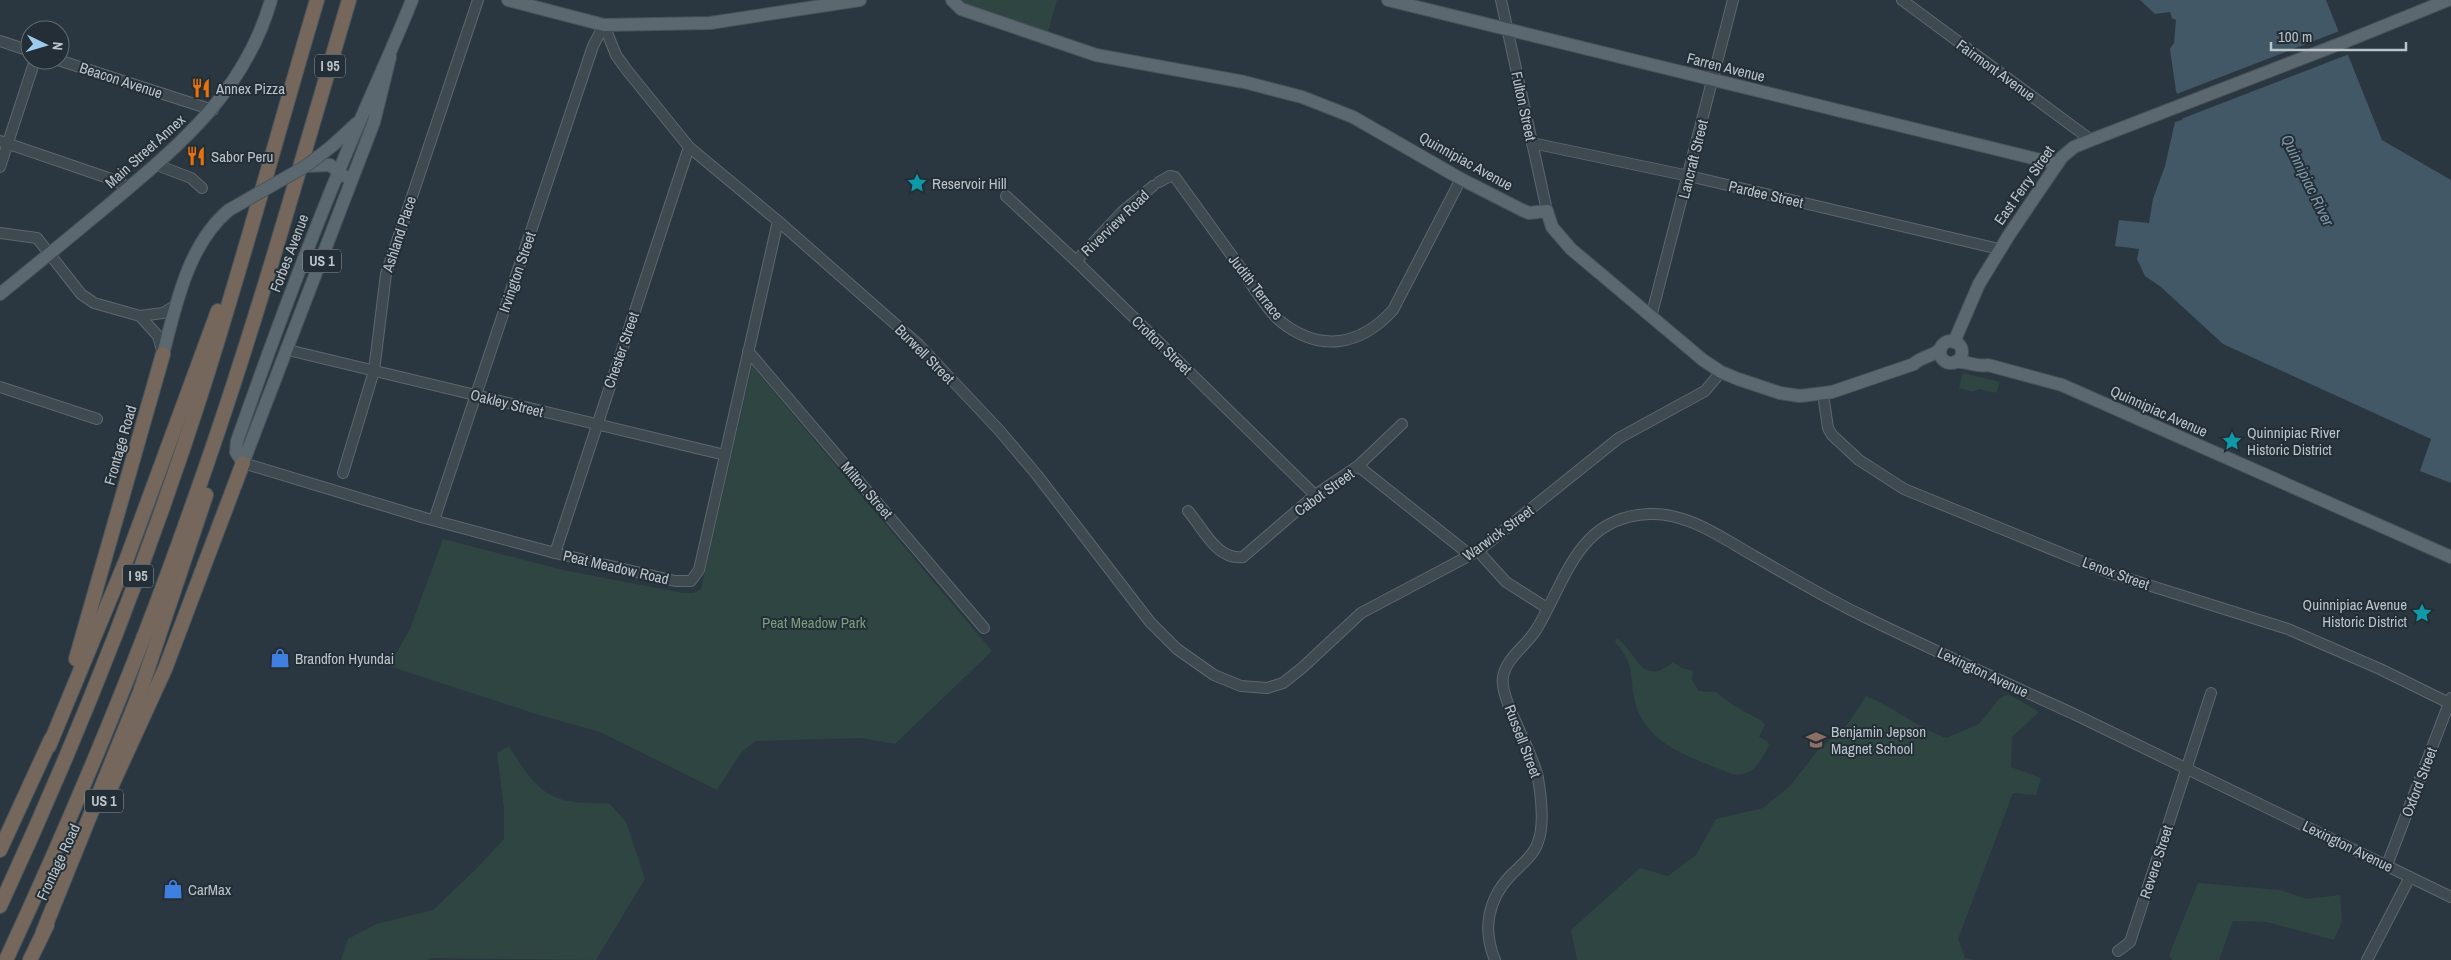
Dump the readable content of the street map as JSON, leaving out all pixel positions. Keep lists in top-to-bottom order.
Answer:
{
  "streets": {
    "highway": [
      "I 95",
      "Forbes Avenue",
      "US 1",
      "Frontage Road"
    ],
    "main road": [
      "Farren Avenue",
      "Main Street Annex",
      "Quinnipiac Avenue",
      "East Ferry Street"
    ],
    "street": [
      "Fairmont Avenue",
      "Beacon Avenue",
      "Fulton Street",
      "Lancraft Street",
      "Pardee Street",
      "Riverview Road",
      "Ashland Place",
      "Irvington Street",
      "Judith Terrace",
      "Crofton Street",
      "Chester Street",
      "Burwell Street",
      "Oakley Street",
      "Milton Street",
      "Cabot Street",
      "Warwick Street",
      "Peat Meadow Road",
      "Lenox Street",
      "Lexington Avenue",
      "Russell Street",
      "Oxford Street",
      "Revere Street"
    ]
  },
  "crossings": [
    ["Farren Avenue", "Fulton Street"],
    ["Farren Avenue", "Lancraft Street"],
    ["Farren Avenue", "East Ferry Street"],
    ["Fairmont Avenue", "East Ferry Street"],
    ["Beacon Avenue", "Main Street Annex"],
    ["Fulton Street", "Quinnipiac Avenue"],
    ["Fulton Street", "Pardee Street"],
    ["Lancraft Street", "Quinnipiac Avenue"],
    ["Lancraft Street", "Pardee Street"],
    ["Quinnipiac Avenue", "East Ferry Street"],
    ["Quinnipiac Avenue", "Judith Terrace"],
    ["Quinnipiac Avenue", "Warwick Street"],
    ["Quinnipiac Avenue", "Lenox Street"],
    ["East Ferry Street", "Pardee Street"],
    ["Riverview Road", "Judith Terrace"],
    ["Riverview Road", "Crofton Street"],
    ["Ashland Place", "Oakley Street"],
    ["Forbes Avenue", "Oakley Street"],
    ["Forbes Avenue", "Frontage Road"],
    ["Forbes Avenue", "Peat Meadow Road"],
    ["Irvington Street", "Burwell Street"],
    ["Irvington Street", "Oakley Street"],
    ["Irvington Street", "Peat Meadow Road"],
    ["Crofton Street", "Cabot Street"],
    ["Chester Street", "Burwell Street"],
    ["Chester Street", "Oakley Street"],
    ["Chester Street", "Peat Meadow Road"],
    ["Burwell Street", "Warwick Street"],
    ["Burwell Street", "Peat Meadow Road"],
    ["Oakley Street", "Peat Meadow Road"],
    ["Milton Street", "Peat Meadow Road"],
    ["Lenox Street", "Oxford Street"],
    ["Lexington Avenue", "Russell Street"],
    ["Lexington Avenue", "Oxford Street"],
    ["Lexington Avenue", "Revere Street"]
  ],
  "water": ["Quinnipiac River"],
  "parks": ["Peat Meadow Park"],
  "places": {
    "restaurant": ["Annex Pizza", "Sabor Peru"],
    "place": ["Reservoir Hill", "Quinnipiac River Historic District", "Quinnipiac Avenue Historic District"],
    "shop": ["Brandfon Hyundai", "CarMax"],
    "school or university": ["Benjamin Jepson Magnet School"]
  },
  "scale_bar": "100 m",
  "north": "right"
}
